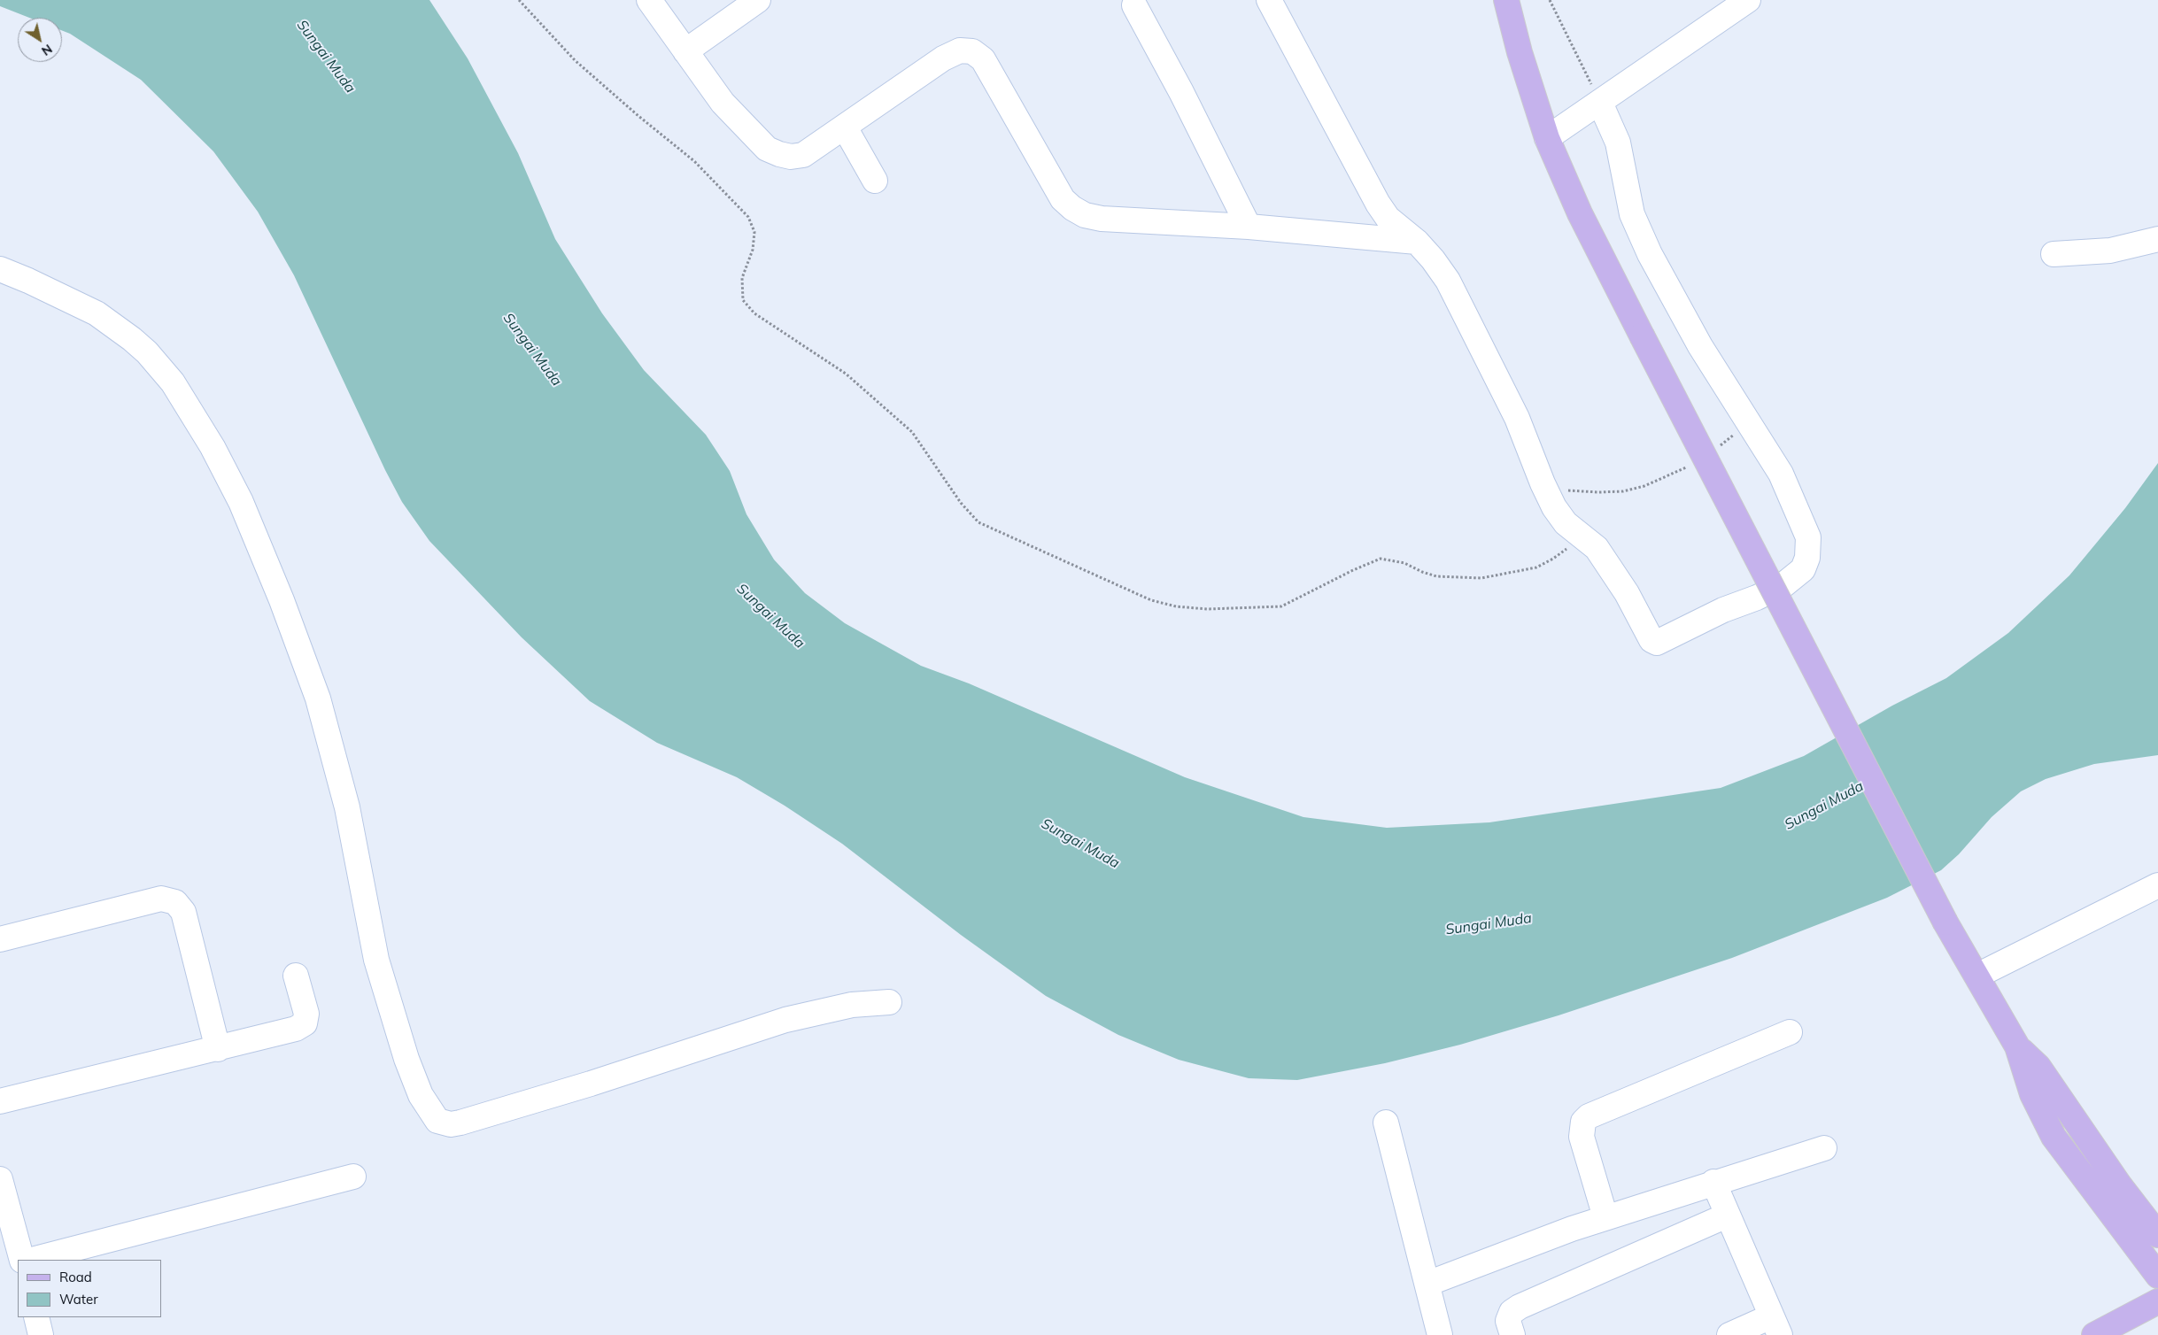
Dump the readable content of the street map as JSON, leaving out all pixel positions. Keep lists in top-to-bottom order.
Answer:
{
  "water": ["Sungai Muda"],
  "legend": ["Road", "Water"],
  "north": "bottom right"
}
